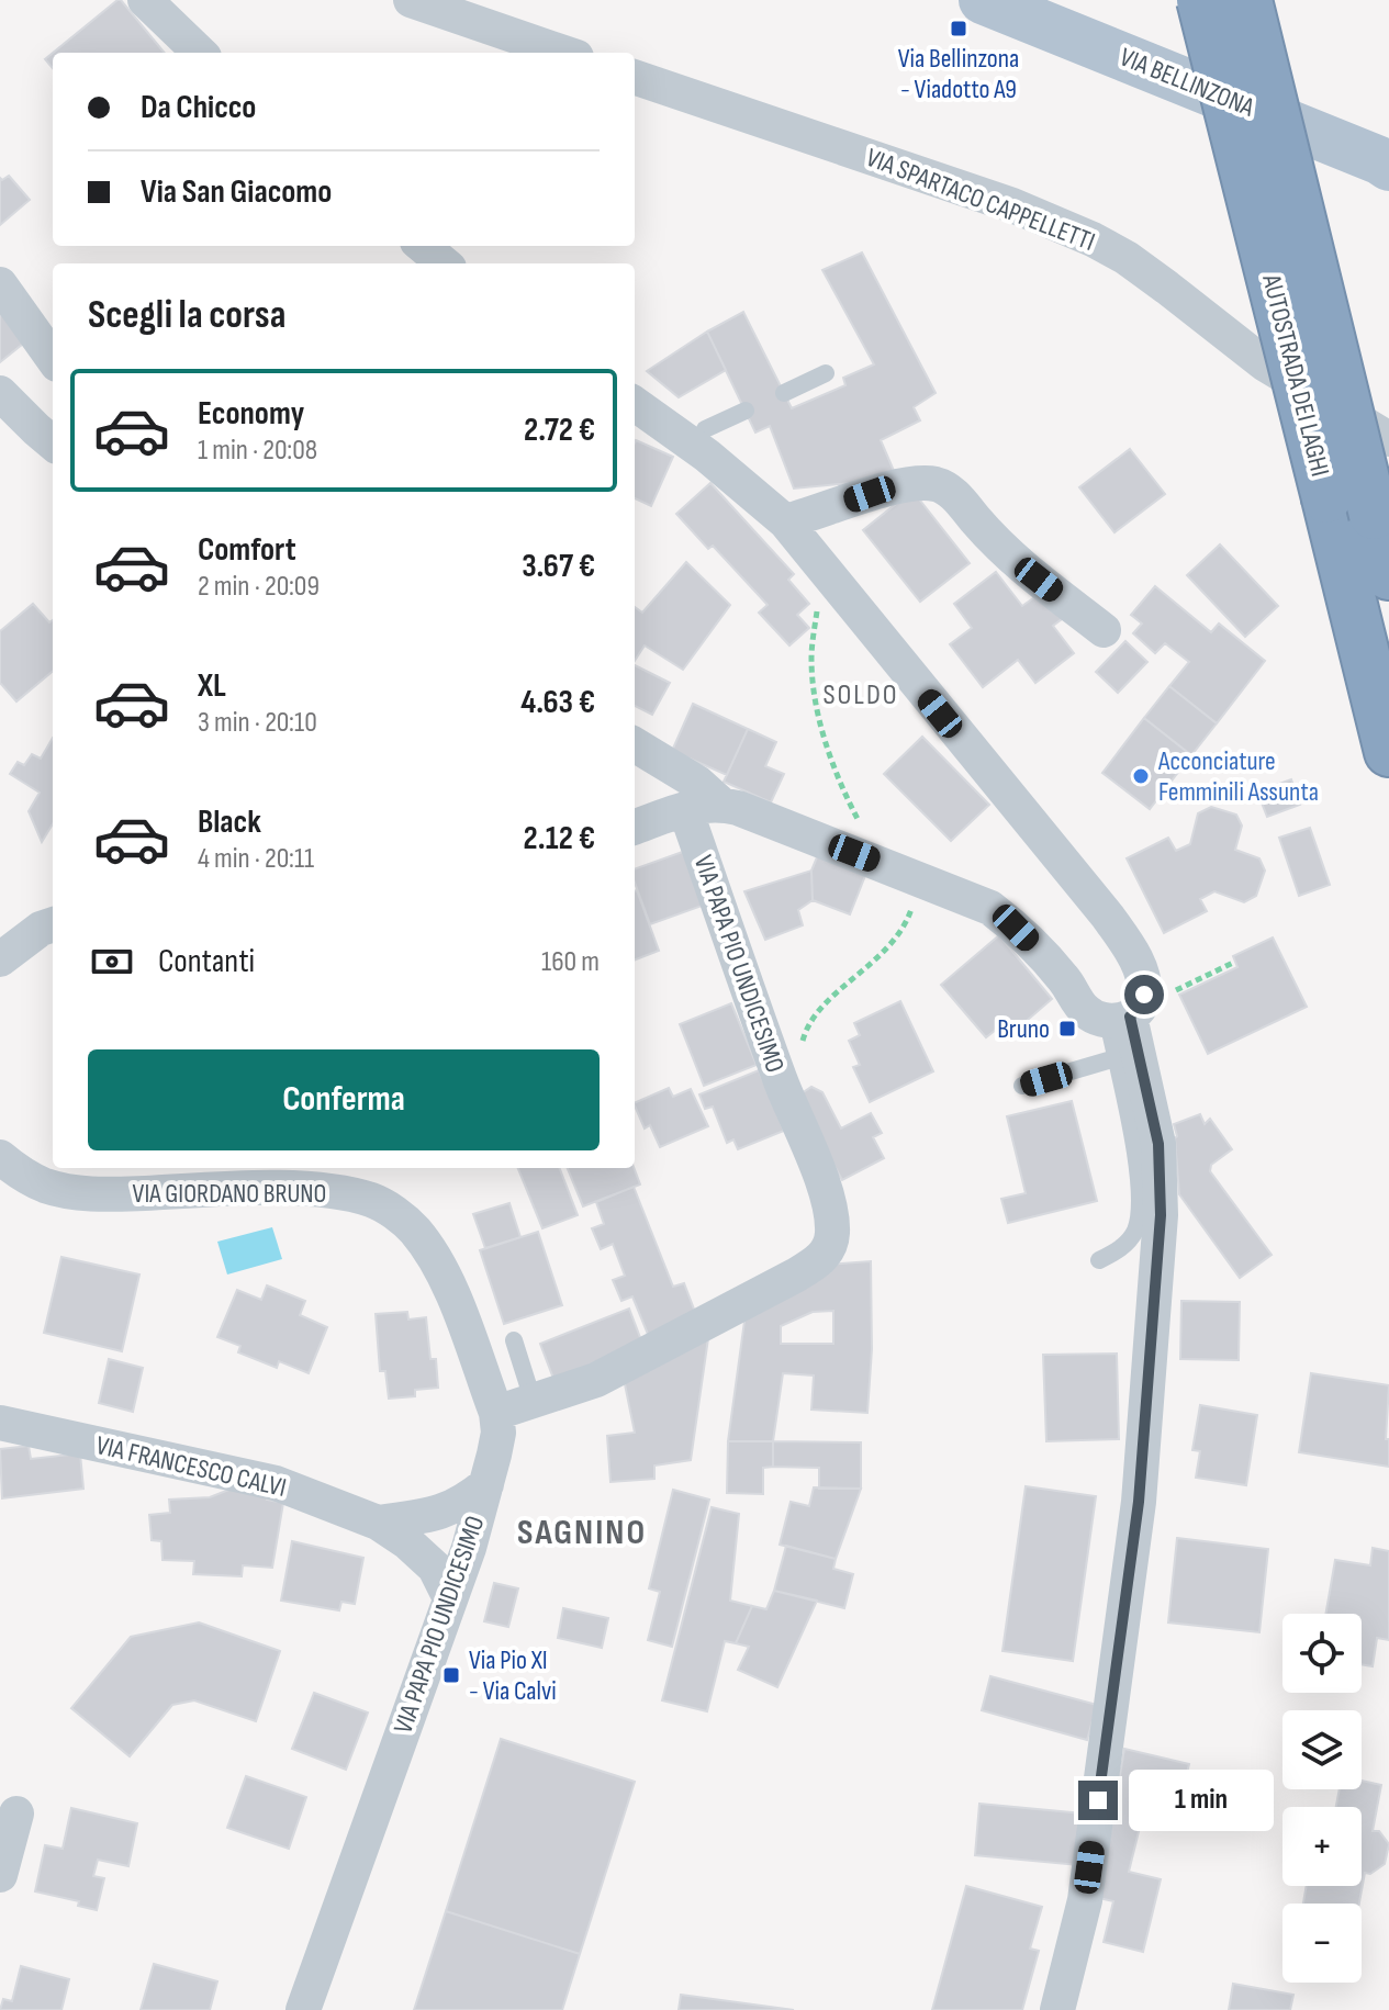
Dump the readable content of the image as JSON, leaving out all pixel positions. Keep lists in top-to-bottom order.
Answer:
{
  "streets": {
    "highway": ["AUTOSTRADA DEI LAGHI"],
    "main road": ["VIA BELLINZONA"],
    "street": [
      "VIA SPARTACO CAPPELLETTI",
      "VIA PAPA PIO UNDICESIMO",
      "VIA GIORDANO BRUNO",
      "VIA FRANCESCO CALVI"
    ]
  },
  "crossings": [
    ["VIA PAPA PIO UNDICESIMO", "VIA GIORDANO BRUNO"],
    ["VIA PAPA PIO UNDICESIMO", "VIA FRANCESCO CALVI"]
  ],
  "districts": ["SOLDO", "SAGNINO"],
  "places": {
    "transit": ["Via Bellinzona - Viadotto A9", "Bruno", "Via Pio XI - Via Calvi"],
    "other": ["Acconciature Femminili Assunta"]
  },
  "page": {
    "banner": ["Da Chicco", "Via San Giacomo"],
    "heading": "Scegli la corsa",
    "list": [
      {
        "name": "Economy",
        "note": "1 min · 20:08",
        "value": "2.72 €"
      },
      {
        "name": "Comfort",
        "note": "2 min · 20:09",
        "value": "3.67 €"
      },
      {
        "name": "XL",
        "note": "3 min · 20:10",
        "value": "4.63 €"
      },
      {
        "name": "Black",
        "note": "4 min · 20:11",
        "value": "2.12 €"
      }
    ],
    "pay": ["Contanti", "160 m"],
    "buttons": "Conferma",
    "map_buttons": ["+", "−"],
    "bubble": "1 min"
  }
}
